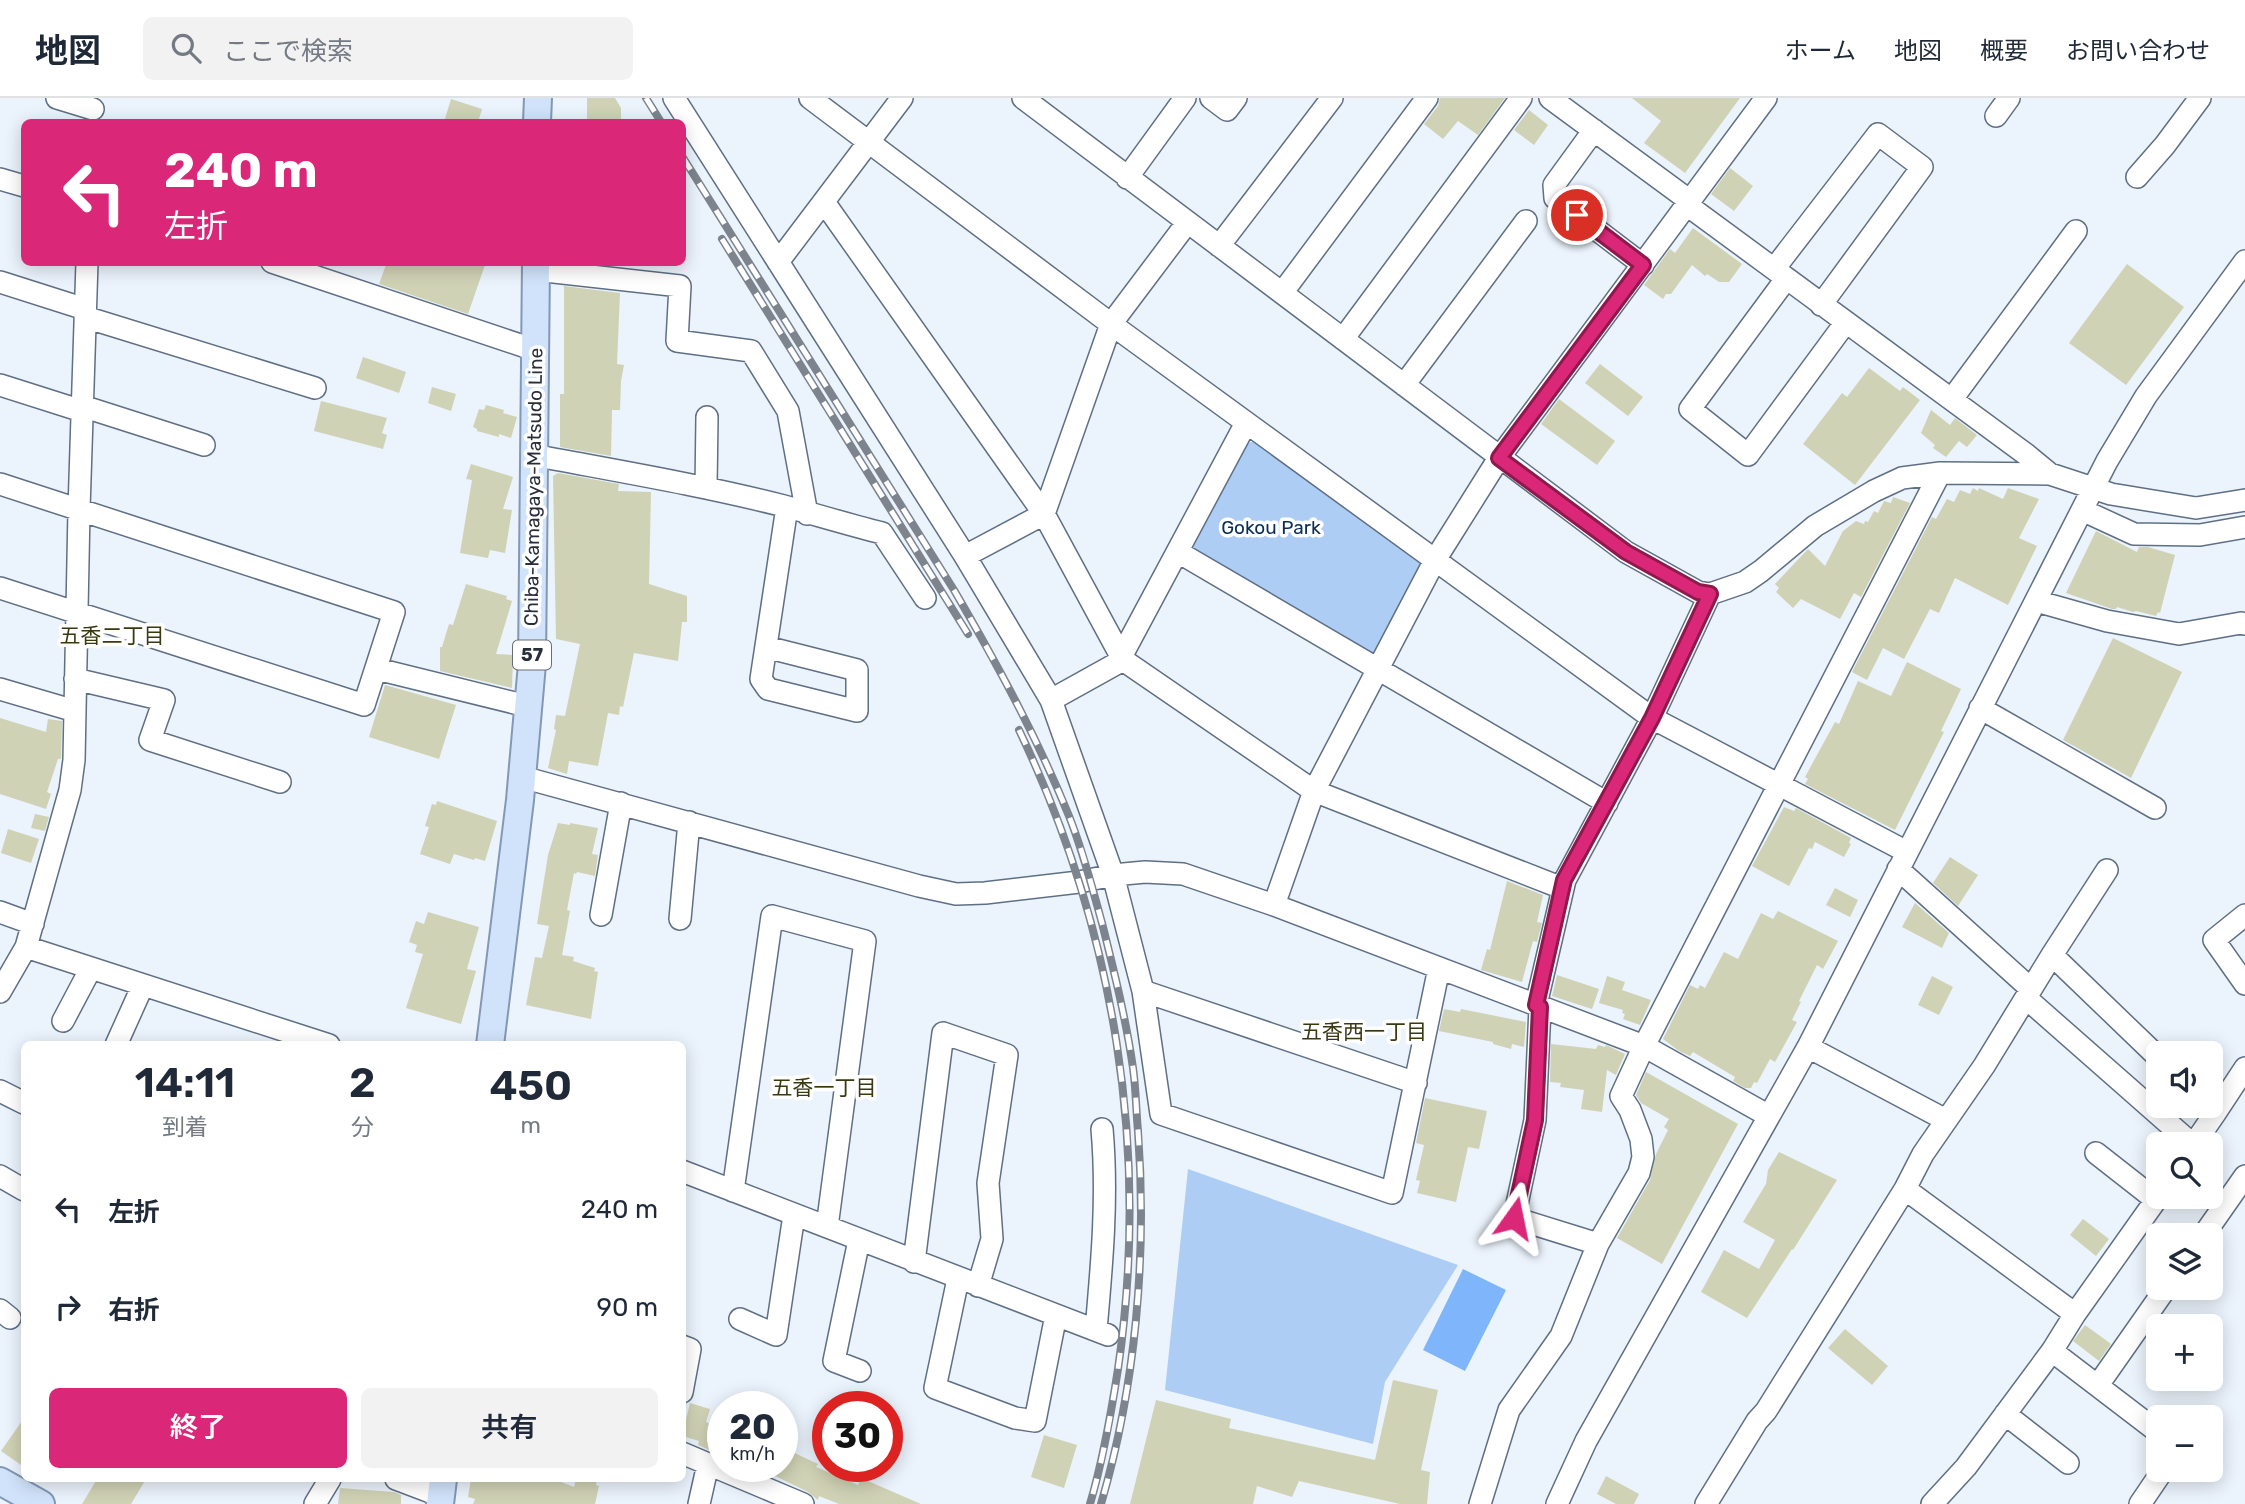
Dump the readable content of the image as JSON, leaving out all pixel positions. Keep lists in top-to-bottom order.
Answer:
{
  "streets": {
    "main road": ["Chiba-Kamagaya-Matsudo Line", "57"]
  },
  "districts": ["五香二丁目", "五香西一丁目", "五香一丁目"],
  "parks": ["Gokou Park"],
  "page": {
    "header": "地図",
    "search": "ここで検索",
    "nav": [
      "ホーム",
      "地図",
      "概要",
      "お問い合わせ"
    ],
    "turn": ["240 m", "左折"],
    "map_buttons": ["+", "−"],
    "eta": [
      "14:11",
      "到着",
      "2",
      "分",
      "450",
      "m"
    ],
    "list": [
      {
        "name": "左折",
        "value": "240 m"
      },
      {
        "name": "右折",
        "value": "90 m"
      }
    ],
    "buttons": ["終了", "共有"],
    "speed": "20 km/h",
    "limit": "30"
  }
}
